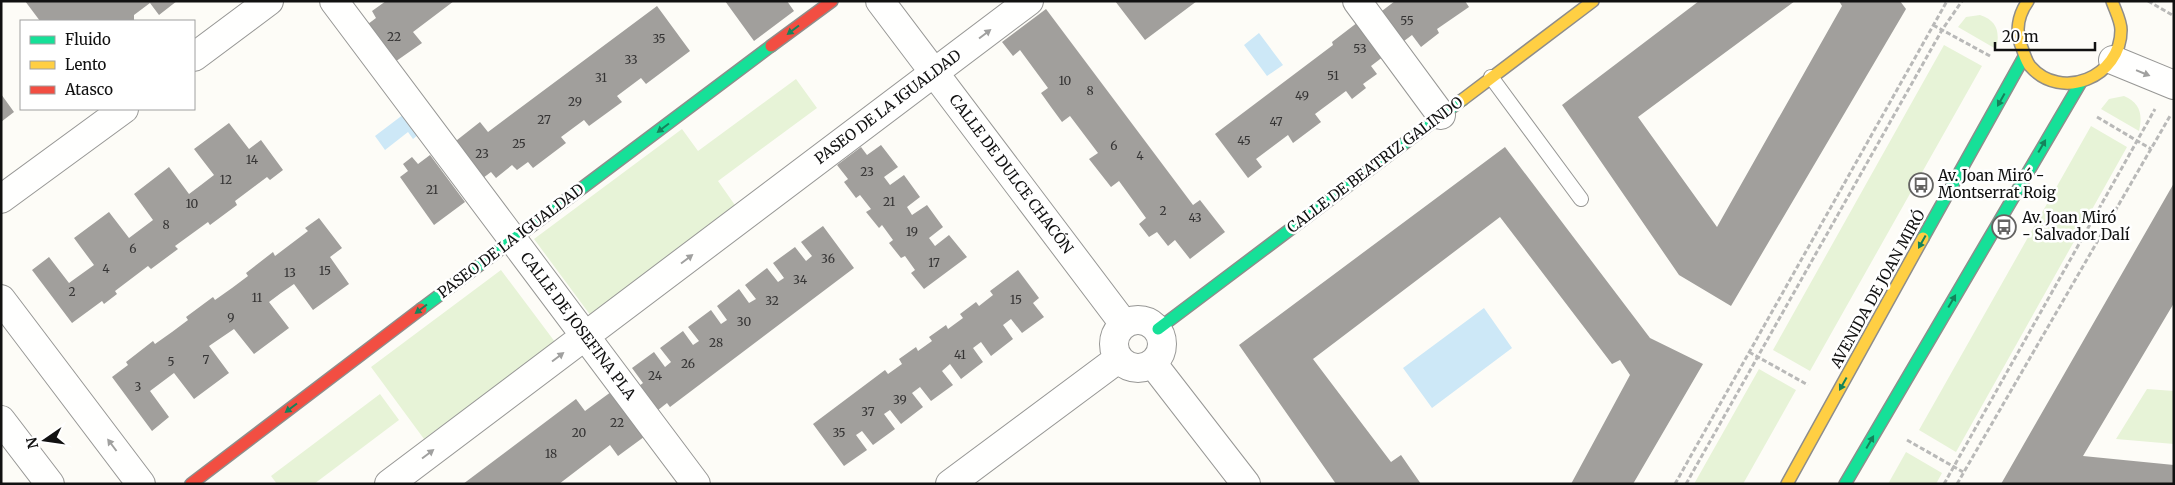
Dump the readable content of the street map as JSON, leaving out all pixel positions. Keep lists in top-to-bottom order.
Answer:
{
  "streets": {
    "street": [
      "PASEO DE LA IGUALDAD",
      "CALLE DE BEATRIZ GALINDO",
      "CALLE DE DULCE CHACÓN",
      "AVENIDA DE JOAN MIRÓ",
      "CALLE DE JOSEFINA PLA"
    ]
  },
  "crossings": [
    ["PASEO DE LA IGUALDAD", "CALLE DE DULCE CHACÓN"],
    ["PASEO DE LA IGUALDAD", "CALLE DE JOSEFINA PLA"],
    ["CALLE DE BEATRIZ GALINDO", "CALLE DE DULCE CHACÓN"]
  ],
  "places": {
    "bus stop": ["Av. Joan Miró - Montserrat Roig", "Av. Joan Miró - Salvador Dalí"]
  },
  "house_numbers": [
    "55",
    "22",
    "35",
    "53",
    "33",
    "51",
    "31",
    "10",
    "8",
    "49",
    "29",
    "27",
    "47",
    "45",
    "25",
    "6",
    "23",
    "4",
    "14",
    "23",
    "12",
    "21",
    "21",
    "10",
    "2",
    "43",
    "8",
    "19",
    "6",
    "36",
    "17",
    "4",
    "15",
    "13",
    "34",
    "2",
    "11",
    "15",
    "32",
    "9",
    "30",
    "28",
    "41",
    "7",
    "5",
    "26",
    "24",
    "3",
    "39",
    "37",
    "22",
    "20",
    "35",
    "18"
  ],
  "legend": ["Fluido", "Lento", "Atasco"],
  "scale_bar": "20 m",
  "north": "left"
}
